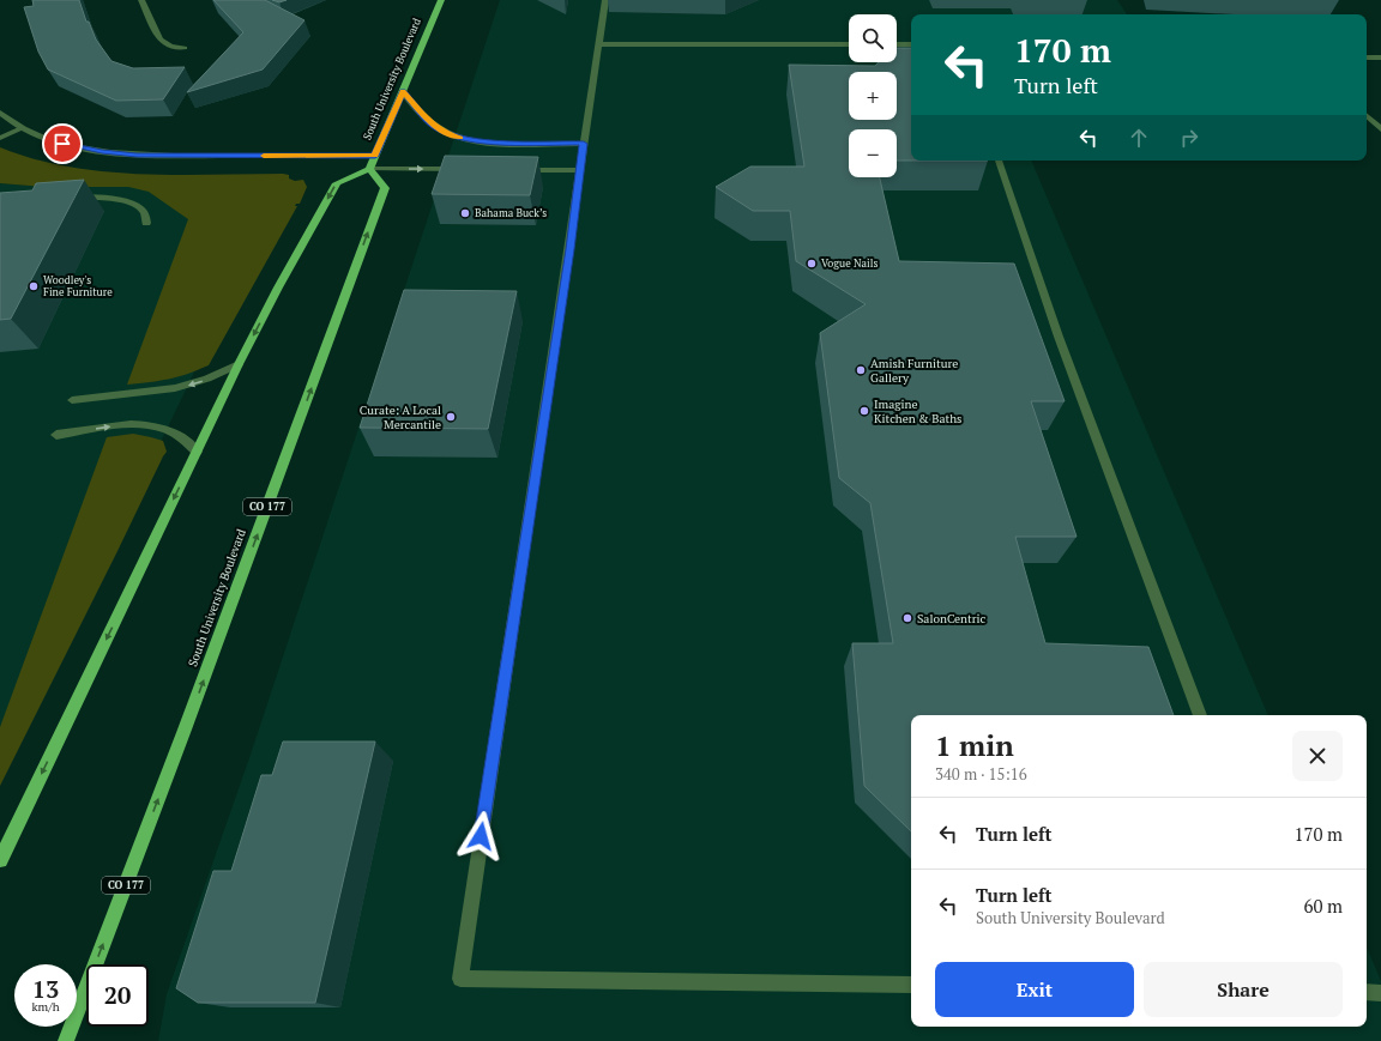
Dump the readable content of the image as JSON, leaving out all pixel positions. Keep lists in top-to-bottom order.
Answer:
{
  "streets": {
    "main road": ["South University Boulevard", "CO 177"]
  },
  "places": [
    "Bahama Buck’s",
    "Vogue Nails",
    "Woodley's Fine Furniture",
    "Amish Furniture Gallery",
    "Imagine Kitchen & Baths",
    "Curate: A Local Mercantile",
    "SalonCentric"
  ],
  "page": {
    "map_buttons": ["+", "−"],
    "turn": ["170 m", "Turn left"],
    "heading": ["1 min", "340 m · 15:16"],
    "list": [
      {
        "name": "Turn left",
        "value": "170 m"
      },
      {
        "name": "Turn left",
        "note": "South University Boulevard",
        "value": "60 m"
      }
    ],
    "buttons": ["Exit", "Share"],
    "speed": "13 km/h",
    "limit": "20"
  }
}
